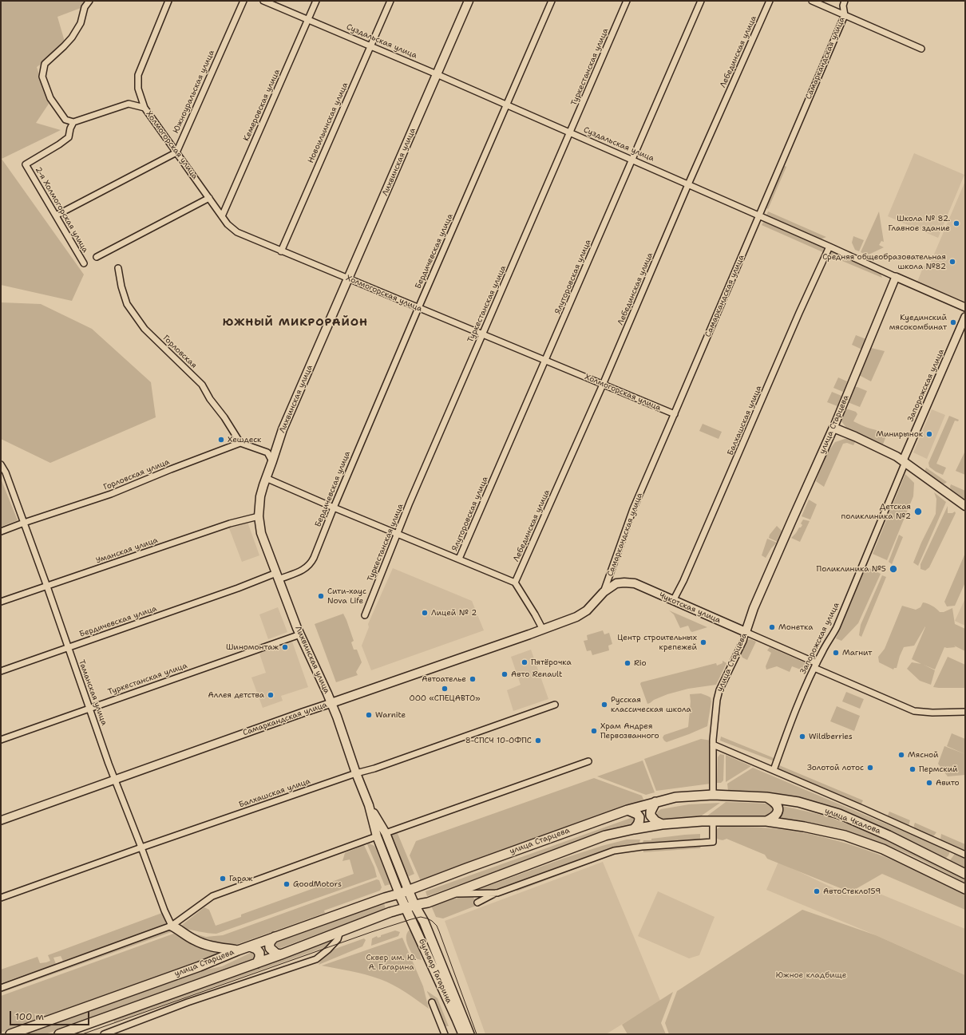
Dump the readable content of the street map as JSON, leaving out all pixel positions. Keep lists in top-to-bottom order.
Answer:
{
  "streets": {
    "main road": [
      "Самаркандская улица",
      "Лихвинская улица",
      "улица Старцева",
      "Чукотская улица",
      "улица Чкалова",
      "бульвар Гагарина"
    ],
    "street": [
      "Суздальская улица",
      "Лебединская улица",
      "Туркестанская улица",
      "Южноуральская улица",
      "Кемеровская улица",
      "Новоильинская улица",
      "Холмогорская улица",
      "2-я Холмогорская улица",
      "Бердичевская улица",
      "Ялуторовская улица",
      "Горловская",
      "Запорожская улица",
      "Балхашская улица",
      "Горловская улица",
      "Уманская улица",
      "Таманская улица"
    ]
  },
  "crossings": [
    ["Суздальская улица", "Лебединская улица"],
    ["Суздальская улица", "Самаркандская улица"],
    ["Суздальская улица", "Туркестанская улица"],
    ["Суздальская улица", "Кемеровская улица"],
    ["Суздальская улица", "Новоильинская улица"],
    ["Суздальская улица", "Лихвинская улица"],
    ["Суздальская улица", "Бердичевская улица"],
    ["Суздальская улица", "Ялуторовская улица"],
    ["Суздальская улица", "Балхашская улица"],
    ["Суздальская улица", "улица Старцева"],
    ["Лебединская улица", "Холмогорская улица"],
    ["Самаркандская улица", "Холмогорская улица"],
    ["Самаркандская улица", "Лихвинская улица"],
    ["Самаркандская улица", "Чукотская улица"],
    ["Самаркандская улица", "Таманская улица"],
    ["Туркестанская улица", "Холмогорская улица"],
    ["Туркестанская улица", "Лихвинская улица"],
    ["Туркестанская улица", "Таманская улица"],
    ["Южноуральская улица", "Холмогорская улица"],
    ["Кемеровская улица", "Холмогорская улица"],
    ["Новоильинская улица", "Холмогорская улица"],
    ["Холмогорская улица", "Лихвинская улица"],
    ["Холмогорская улица", "Бердичевская улица"],
    ["Холмогорская улица", "Ялуторовская улица"],
    ["Лихвинская улица", "Бердичевская улица"],
    ["Лихвинская улица", "Балхашская улица"],
    ["Лихвинская улица", "Уманская улица"],
    ["Бердичевская улица", "Таманская улица"],
    ["Горловская", "Горловская улица"],
    ["Запорожская улица", "Чукотская улица"],
    ["Балхашская улица", "Чукотская улица"],
    ["Балхашская улица", "Таманская улица"],
    ["улица Старцева", "Чукотская улица"],
    ["улица Старцева", "улица Чкалова"],
    ["улица Старцева", "бульвар Гагарина"],
    ["Горловская улица", "Таманская улица"],
    ["Уманская улица", "Таманская улица"]
  ],
  "districts": ["ЮЖНЫЙ МИКРОРАЙОН"],
  "parks": ["Сквер им. Ю. А. Гагарина", "Южное кладбище"],
  "places": [
    "Школа № 82. Главное здание",
    "Средняя общеобразовательная школа №82",
    "Куединский мясокомбинат",
    "Минирынок",
    "Хешдеск",
    "Детская поликлиника №2",
    "Поликлиника №5",
    "Сити-хаус Nova Life",
    "Лицей № 2",
    "Монетка",
    "Центр строительных крепежей",
    "Шинoмонтаж",
    "Магнит",
    "Пятёрочка",
    "Rio",
    "Авто Renault",
    "Автоателье",
    "ООО «СПЕЦАВТО»",
    "Аллея детства",
    "Русская классическая школа",
    "Warnite",
    "Храм Андрея Первозванного",
    "Wildberries",
    "8-СПСЧ 10-ОФПС",
    "Мясной",
    "Золотой лотос",
    "Пермский",
    "Авито",
    "Гараж",
    "GoodMotors",
    "АвтоСтекло159"
  ],
  "scale_bar": "100 m"
}
